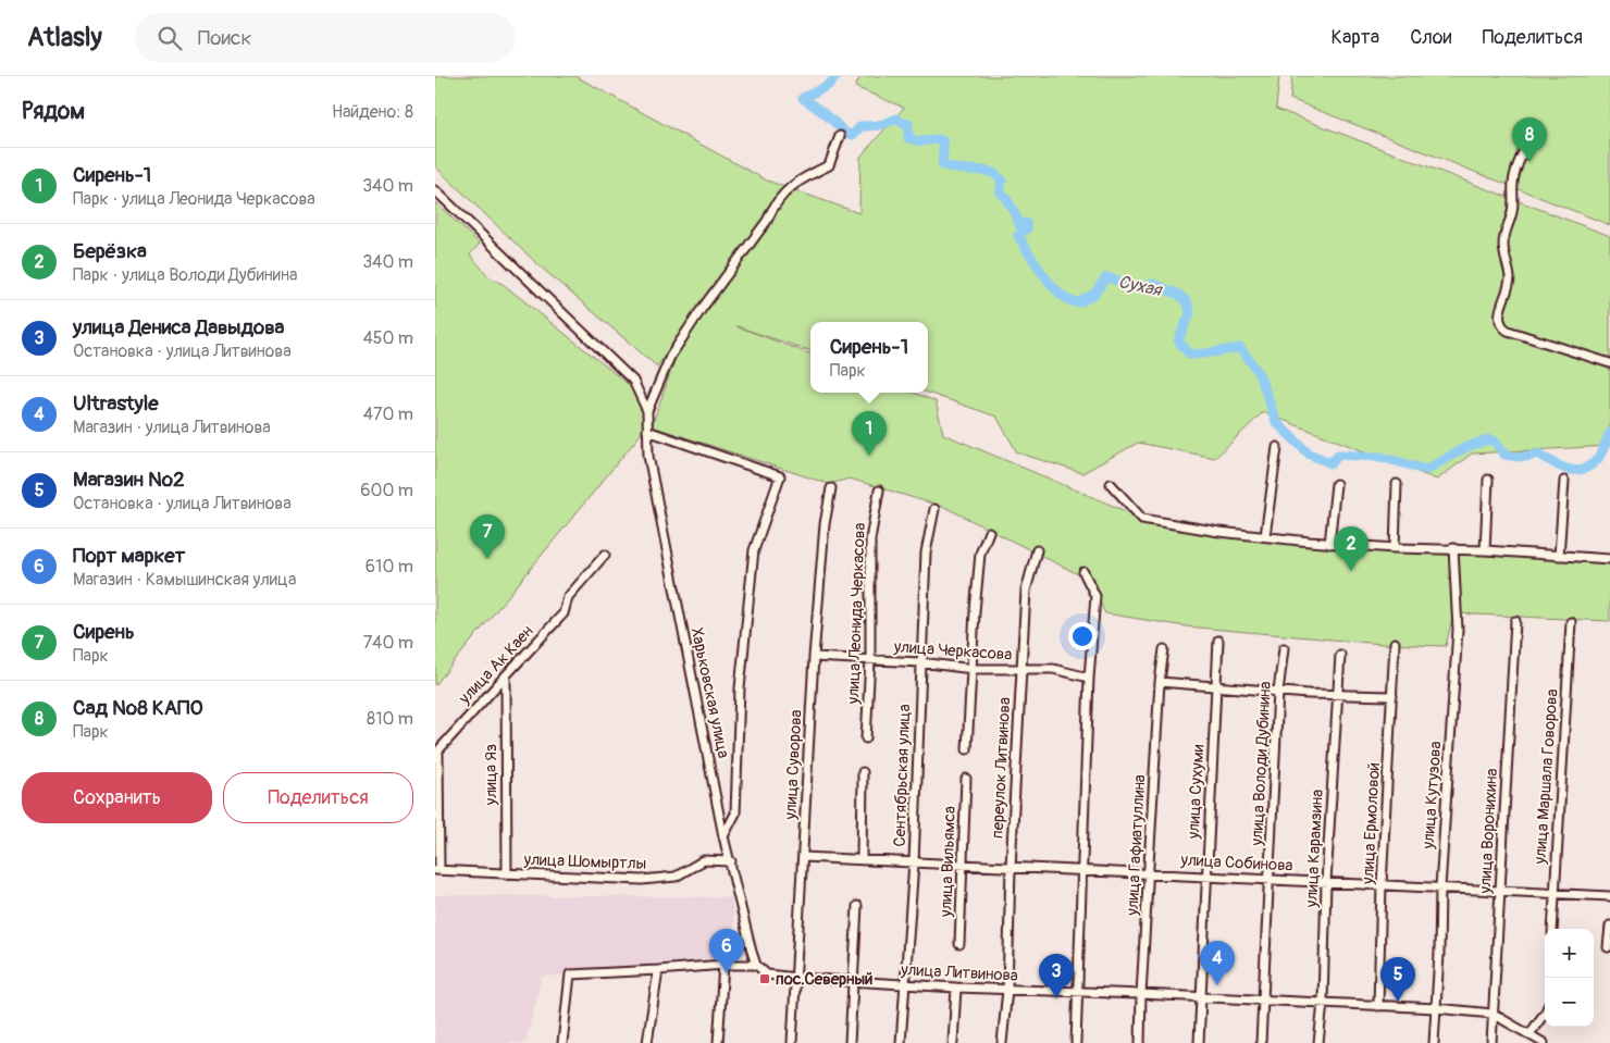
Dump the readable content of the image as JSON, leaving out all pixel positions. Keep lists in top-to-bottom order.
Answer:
{
  "streets": {
    "street": [
      "улица Леонида Черкасова",
      "улица Черкасова",
      "улица Ак Каен",
      "Харьковская улица",
      "улица Володи Дубинина",
      "улица Суворова",
      "переулок Литвинова",
      "улица Яз",
      "Сентябрьская улица",
      "улица Маршала Говорова",
      "улица Сухуми",
      "улица Кутузова",
      "улица Ермоловой",
      "улица Воронихина",
      "улица Гафиатуллина",
      "улица Карамзина",
      "улица Шомыртлы",
      "улица Вильямса",
      "улица Собинова",
      "улица Литвинова"
    ]
  },
  "crossings": [
    ["улица Леонида Черкасова", "улица Черкасова"],
    ["улица Черкасова", "улица Суворова"],
    ["улица Черкасова", "переулок Литвинова"],
    ["улица Черкасова", "Сентябрьская улица"],
    ["улица Ак Каен", "улица Яз"],
    ["улица Ак Каен", "улица Шомыртлы"],
    ["Харьковская улица", "улица Шомыртлы"],
    ["Харьковская улица", "улица Литвинова"],
    ["улица Володи Дубинина", "улица Собинова"],
    ["улица Володи Дубинина", "улица Литвинова"],
    ["улица Суворова", "улица Собинова"],
    ["улица Суворова", "улица Литвинова"],
    ["переулок Литвинова", "улица Собинова"],
    ["переулок Литвинова", "улица Литвинова"],
    ["улица Яз", "улица Шомыртлы"],
    ["Сентябрьская улица", "улица Собинова"],
    ["Сентябрьская улица", "улица Литвинова"],
    ["улица Маршала Говорова", "улица Собинова"],
    ["улица Сухуми", "улица Собинова"],
    ["улица Сухуми", "улица Литвинова"],
    ["улица Кутузова", "улица Собинова"],
    ["улица Кутузова", "улица Литвинова"],
    ["улица Ермоловой", "улица Собинова"],
    ["улица Ермоловой", "улица Литвинова"],
    ["улица Воронихина", "улица Собинова"],
    ["улица Воронихина", "улица Литвинова"],
    ["улица Гафиатуллина", "улица Собинова"],
    ["улица Гафиатуллина", "улица Литвинова"],
    ["улица Карамзина", "улица Собинова"],
    ["улица Карамзина", "улица Литвинова"],
    ["улица Вильямса", "улица Собинова"]
  ],
  "water": ["Сухая"],
  "places": {
    "transit": ["пос.Северный"]
  },
  "page": {
    "header": "Atlasly",
    "search": "Поиск",
    "nav": ["Карта", "Слои", "Поделиться"],
    "heading": ["Рядом", "Найдено: 8"],
    "pins": [
      "8",
      "1",
      "7",
      "2",
      "6",
      "4",
      "3",
      "5"
    ],
    "list": [
      {
        "mark": "1",
        "name": "Сирень-1",
        "note": "Парк · улица Леонида Черкасова",
        "value": "340 m"
      },
      {
        "mark": "2",
        "name": "Берёзка",
        "note": "Парк · улица Володи Дубинина",
        "value": "340 m"
      },
      {
        "mark": "3",
        "name": "улица Дениса Давыдова",
        "note": "Остановка · улица Литвинова",
        "value": "450 m"
      },
      {
        "mark": "4",
        "name": "Ultrastyle",
        "note": "Магазин · улица Литвинова",
        "value": "470 m"
      },
      {
        "mark": "5",
        "name": "Магазин №2",
        "note": "Остановка · улица Литвинова",
        "value": "600 m"
      },
      {
        "mark": "6",
        "name": "Порт маркет",
        "note": "Магазин · Камышинская улица",
        "value": "610 m"
      },
      {
        "mark": "7",
        "name": "Сирень",
        "note": "Парк",
        "value": "740 m"
      },
      {
        "mark": "8",
        "name": "Сад №8 КАПО",
        "note": "Парк",
        "value": "810 m"
      }
    ],
    "popup": ["Сирень-1", "Парк"],
    "buttons": ["Сохранить", "Поделиться"],
    "map_buttons": ["+", "−"]
  }
}
